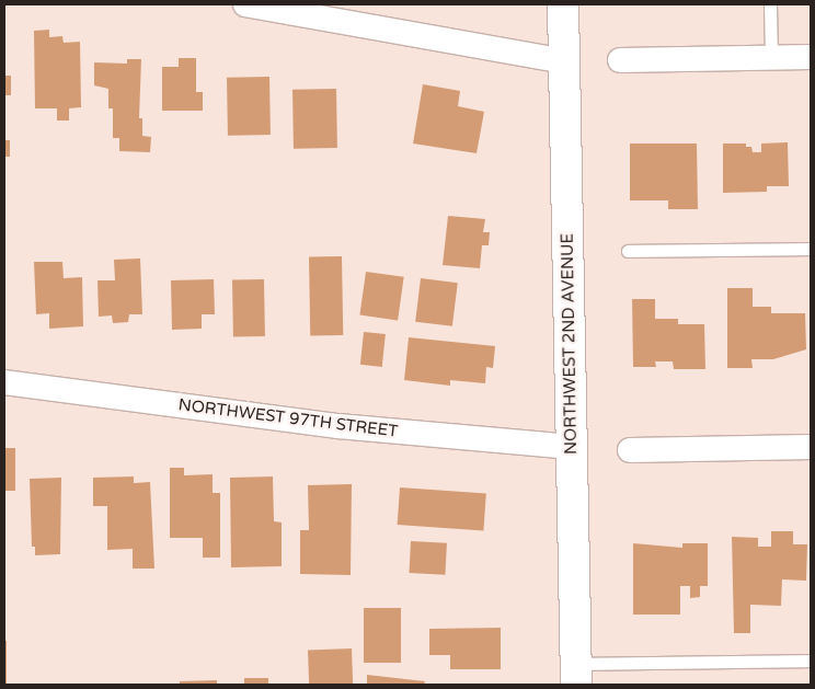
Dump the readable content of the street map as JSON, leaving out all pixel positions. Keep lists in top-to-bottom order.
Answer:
{
  "streets": {
    "street": ["NORTHWEST 2ND AVENUE", "NORTHWEST 97TH STREET"]
  },
  "crossings": [
    ["NORTHWEST 2ND AVENUE", "NORTHWEST 97TH STREET"]
  ]
}
